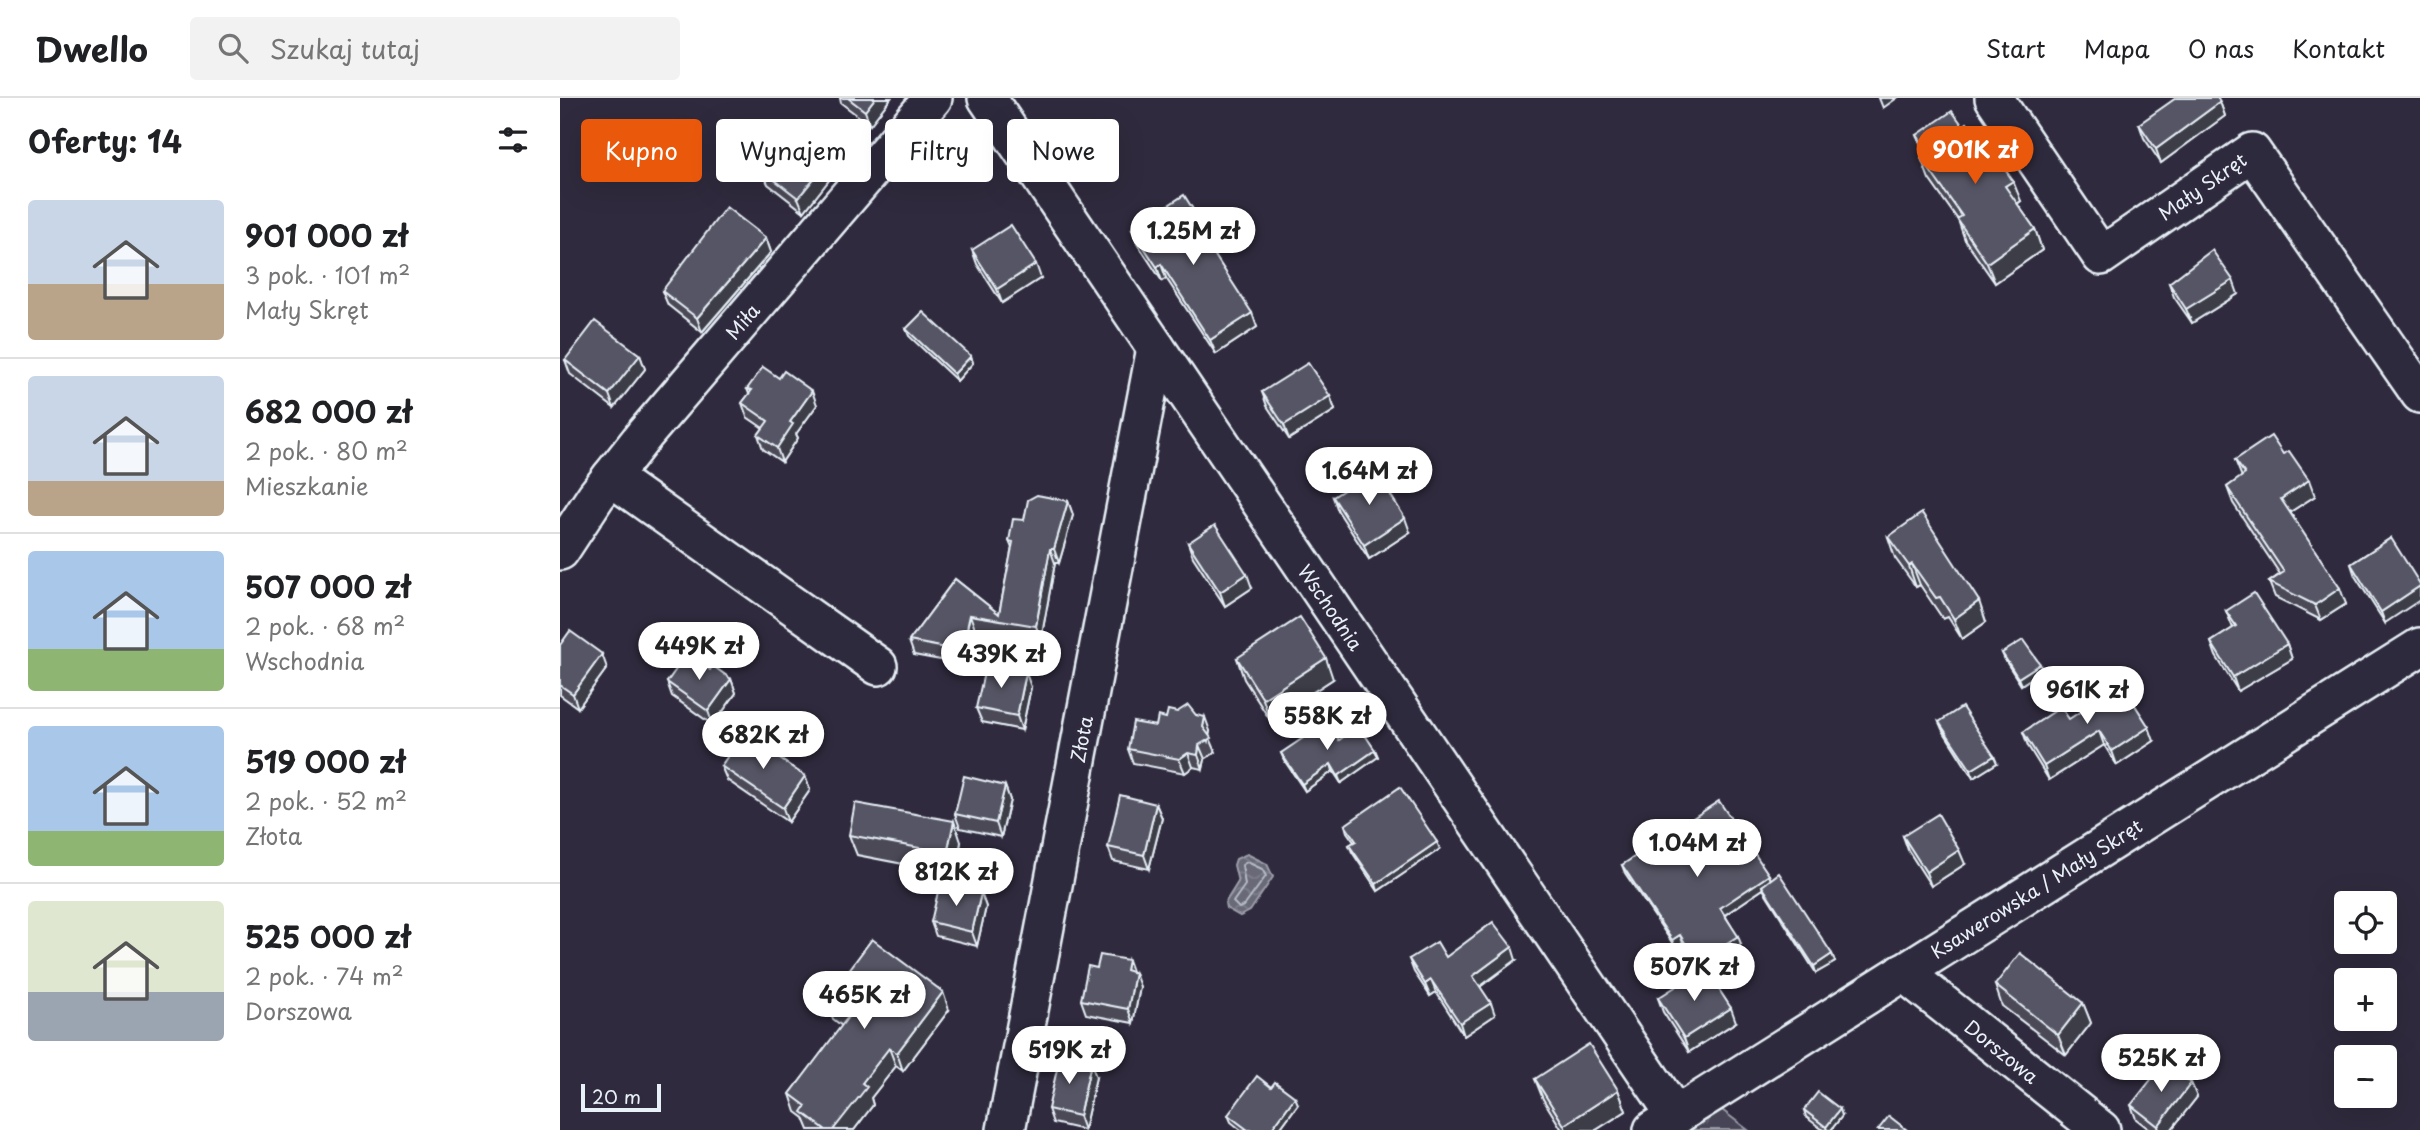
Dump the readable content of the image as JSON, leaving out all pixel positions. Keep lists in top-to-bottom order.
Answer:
{
  "streets": {
    "street": [
      "Mały Skręt",
      "Miła",
      "Wschodnia",
      "Złota",
      "Ksawerowska / Mały Skręt",
      "Dorszowa"
    ]
  },
  "crossings": [
    ["Wschodnia", "Złota"],
    ["Wschodnia", "Ksawerowska / Mały Skręt"],
    ["Ksawerowska / Mały Skręt", "Dorszowa"]
  ],
  "scale_bar": "20 m",
  "page": {
    "header": "Dwello",
    "search": "Szukaj tutaj",
    "nav": [
      "Start",
      "Mapa",
      "O nas",
      "Kontakt"
    ],
    "heading": "Oferty: 14",
    "chip": [
      "Kupno",
      "Wynajem",
      "Filtry",
      "Nowe"
    ],
    "price": [
      "901K zł",
      "1.25M zł",
      "1.64M zł",
      "449K zł",
      "439K zł",
      "961K zł",
      "558K zł",
      "682K zł",
      "1.04M zł",
      "812K zł",
      "507K zł",
      "465K zł",
      "519K zł",
      "525K zł"
    ],
    "list": [
      {
        "name": "901 000 zł",
        "note": "3 pok. · 101 m² · Mały Skręt"
      },
      {
        "name": "682 000 zł",
        "note": "2 pok. · 80 m² · Mieszkanie"
      },
      {
        "name": "507 000 zł",
        "note": "2 pok. · 68 m² · Wschodnia"
      },
      {
        "name": "519 000 zł",
        "note": "2 pok. · 52 m² · Złota"
      },
      {
        "name": "525 000 zł",
        "note": "2 pok. · 74 m² · Dorszowa"
      }
    ],
    "map_buttons": ["+", "−"],
    "scale": "20 m"
  }
}
